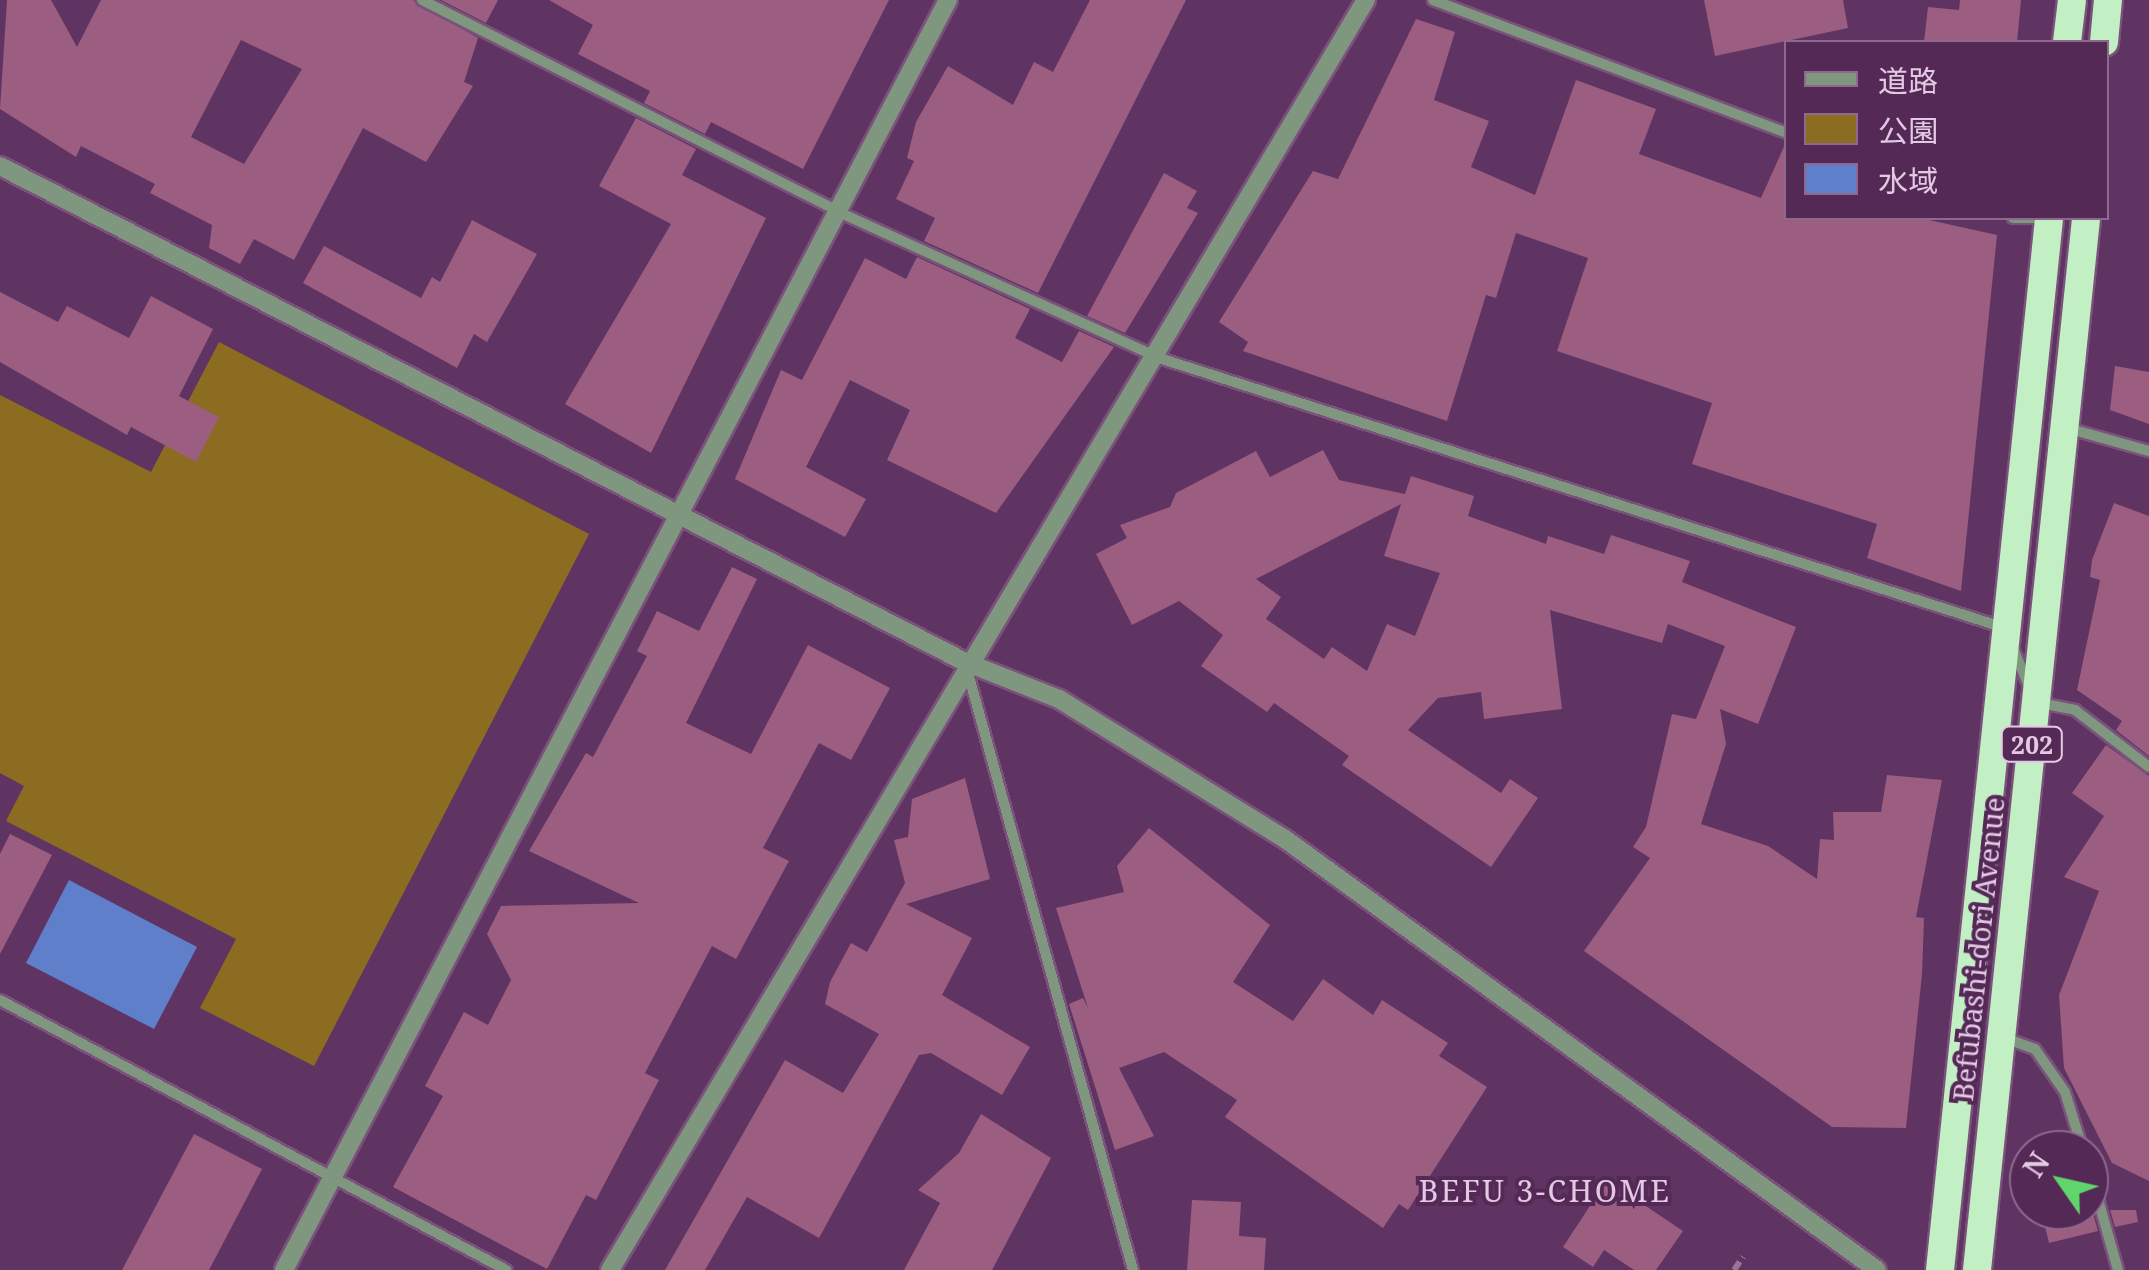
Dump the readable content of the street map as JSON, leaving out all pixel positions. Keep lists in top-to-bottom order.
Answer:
{
  "streets": {
    "highway": ["202", "Befubashi-dori Avenue"]
  },
  "districts": ["BEFU 3-CHOME"],
  "legend": ["道路", "公園", "水域"],
  "north": "top left"
}
